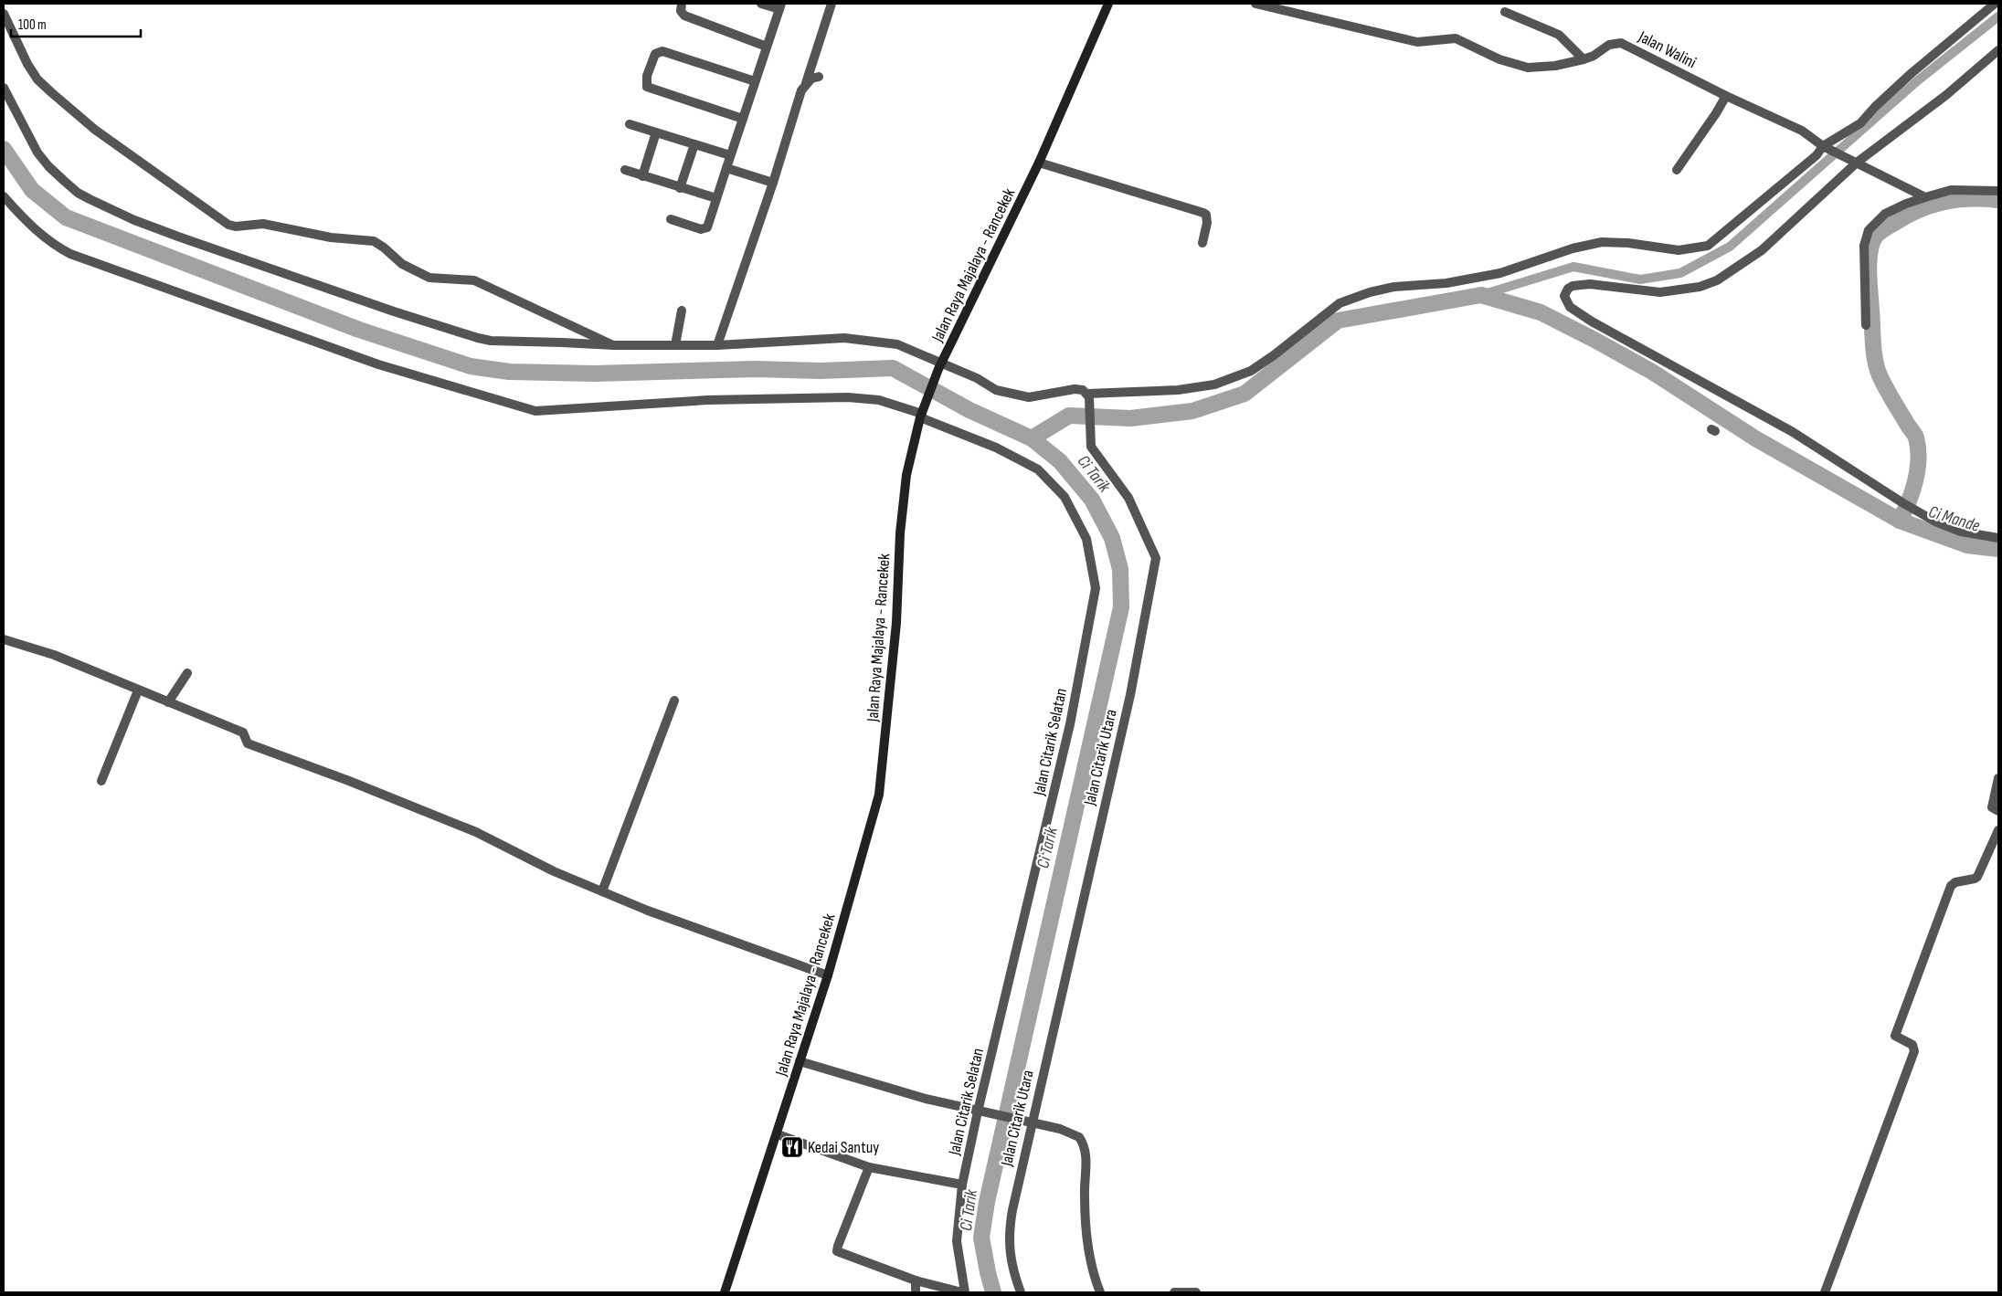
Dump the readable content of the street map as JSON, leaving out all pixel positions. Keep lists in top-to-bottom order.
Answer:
{
  "streets": {
    "main road": ["Jalan Raya Majalaya - Rancekek"],
    "street": ["Jalan Walini", "Jalan Citarik Selatan", "Jalan Citarik Utara"]
  },
  "crossings": [
    ["Jalan Raya Majalaya - Rancekek", "Jalan Citarik Selatan"]
  ],
  "water": ["Ci Tarik", "Ci Mande"],
  "places": {
    "restaurant": ["Kedai Santuy"]
  },
  "scale_bar": "100 m"
}
